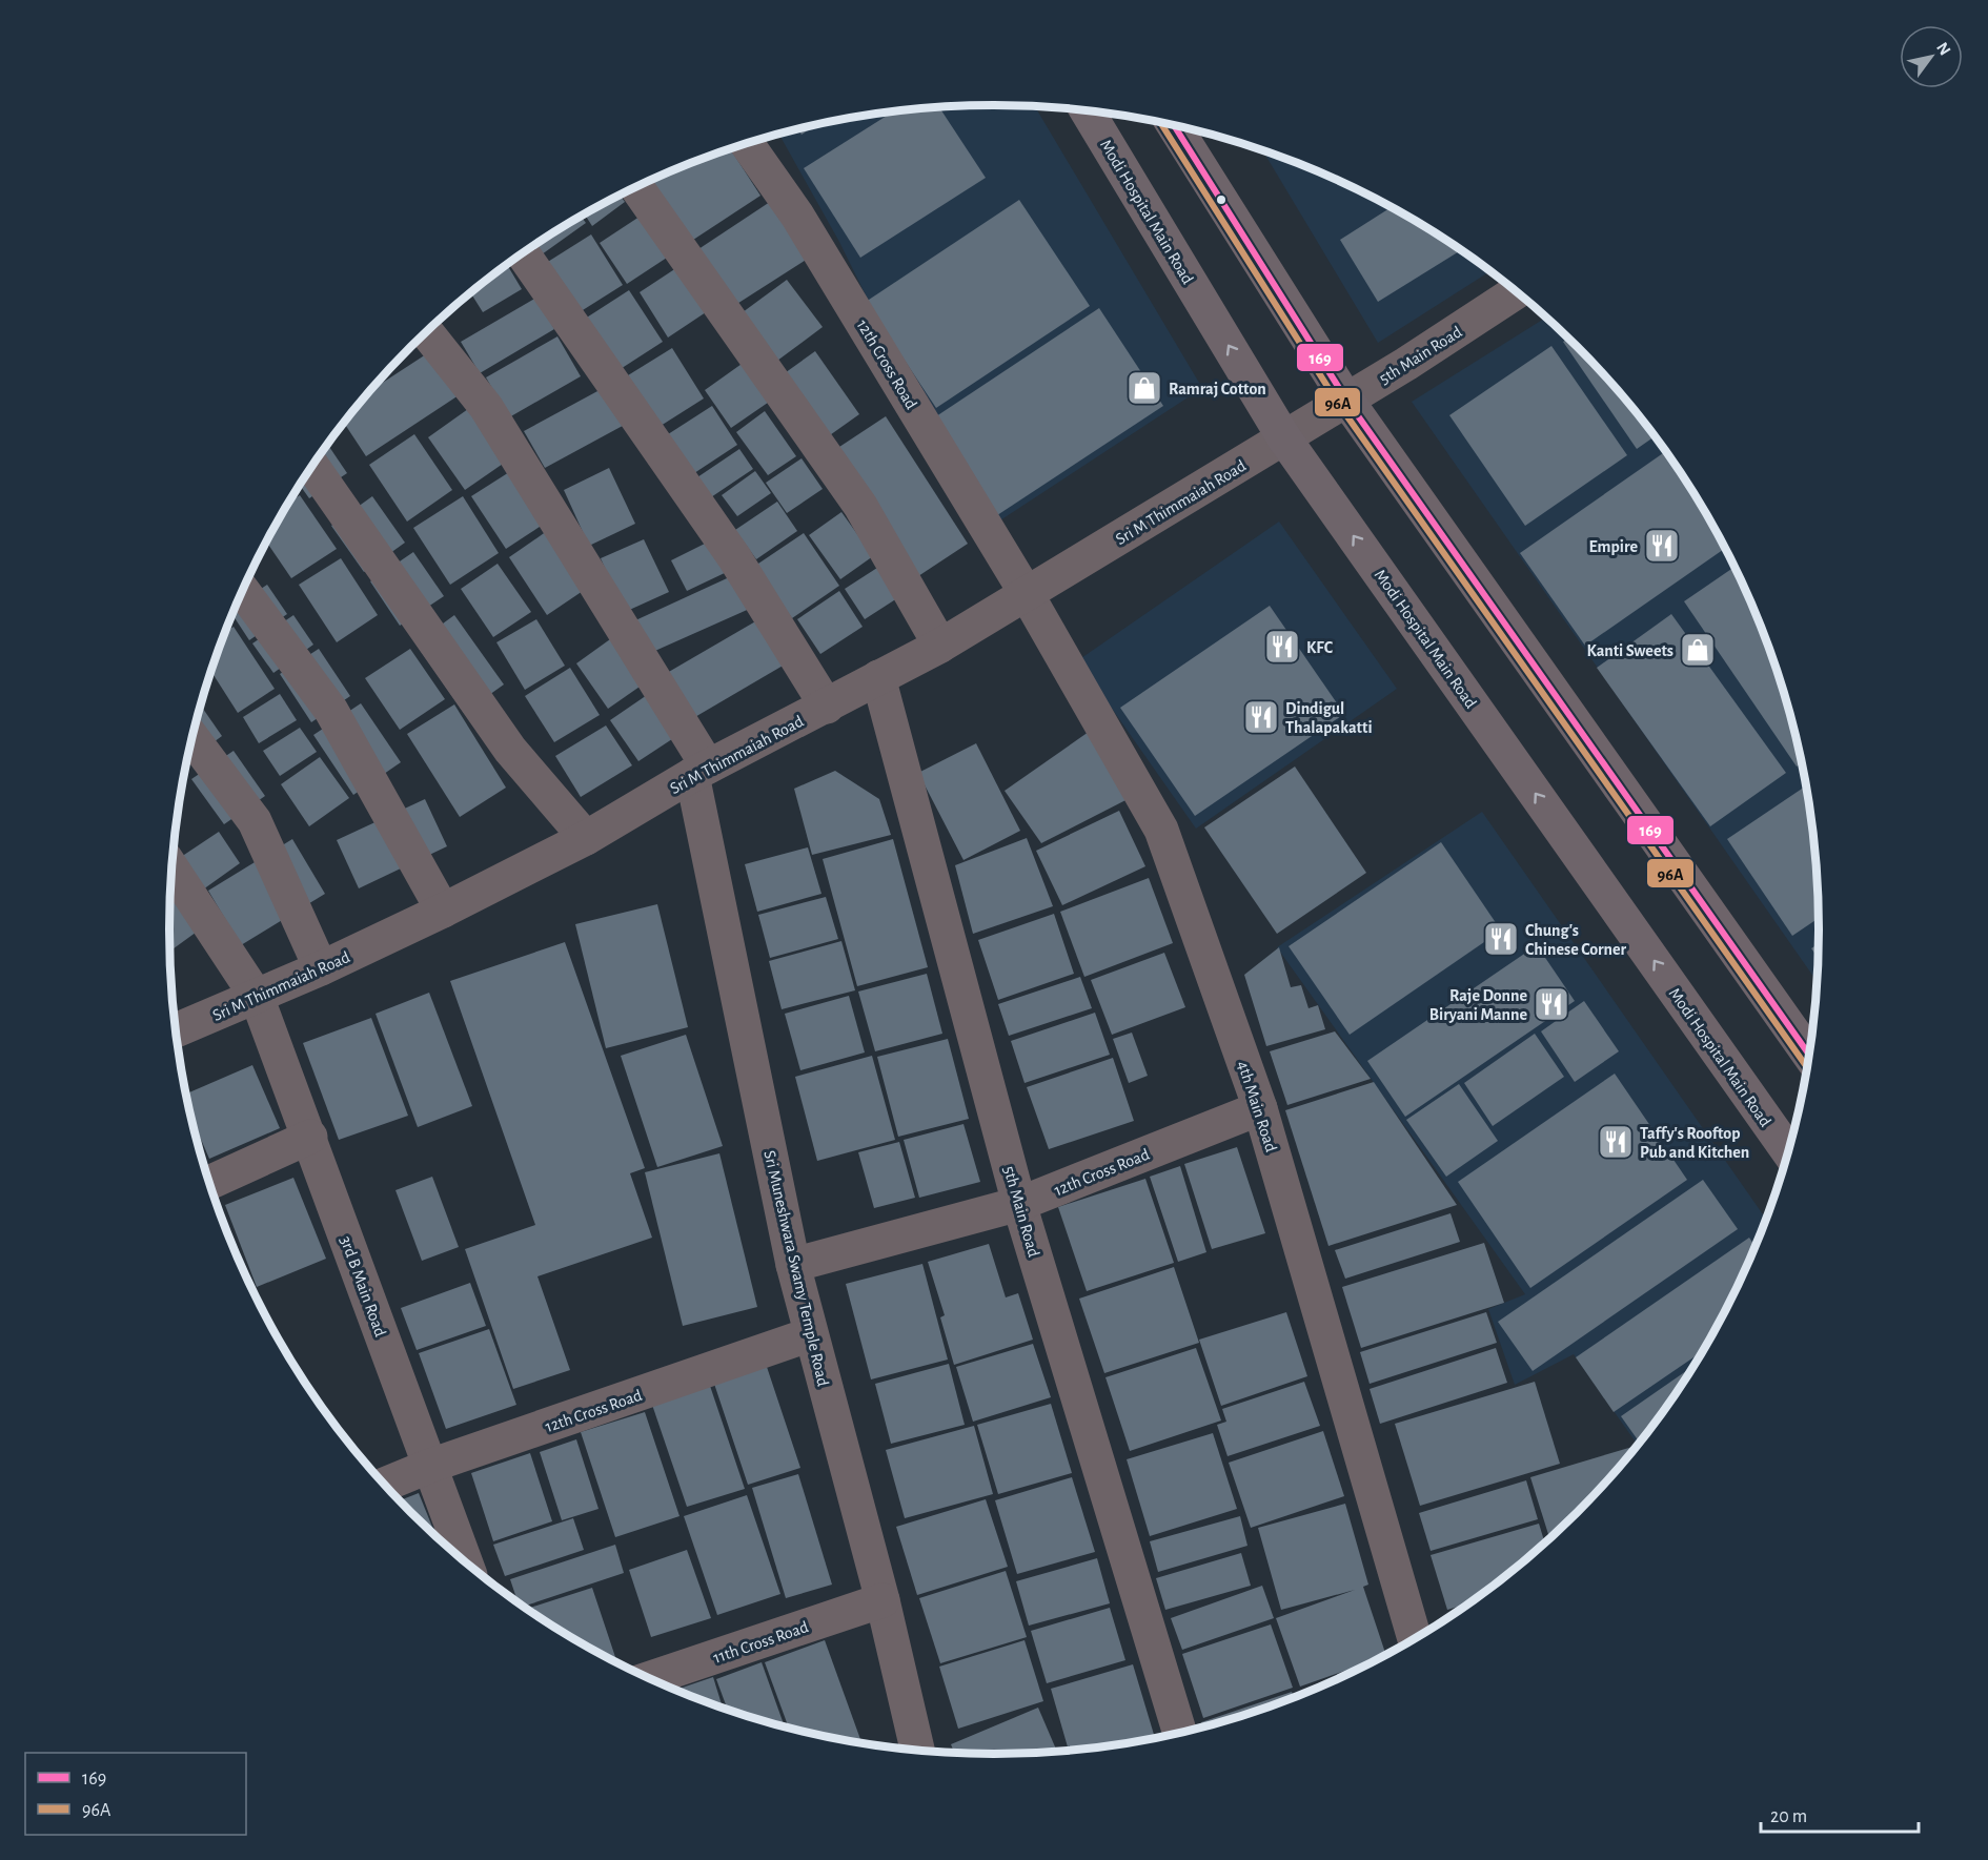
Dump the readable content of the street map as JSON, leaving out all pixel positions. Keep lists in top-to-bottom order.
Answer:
{
  "streets": {
    "main road": ["Modi Hospital Main Road"],
    "street": [
      "5th Main Road",
      "12th Cross Road",
      "Sri M Thimmaiah Road",
      "4th Main Road",
      "Sri Muneshwara Swamy Temple Road",
      "3rd B Main Road",
      "11th Cross Road"
    ]
  },
  "crossings": [
    ["Modi Hospital Main Road", "5th Main Road"],
    ["Modi Hospital Main Road", "Sri M Thimmaiah Road"],
    ["5th Main Road", "12th Cross Road"],
    ["5th Main Road", "Sri M Thimmaiah Road"],
    ["12th Cross Road", "Sri M Thimmaiah Road"],
    ["12th Cross Road", "4th Main Road"],
    ["12th Cross Road", "Sri Muneshwara Swamy Temple Road"],
    ["12th Cross Road", "3rd B Main Road"],
    ["Sri M Thimmaiah Road", "4th Main Road"],
    ["Sri M Thimmaiah Road", "Sri Muneshwara Swamy Temple Road"],
    ["Sri M Thimmaiah Road", "3rd B Main Road"],
    ["Sri Muneshwara Swamy Temple Road", "11th Cross Road"]
  ],
  "places": {
    "shop": ["Ramraj Cotton", "Kanti Sweets"],
    "restaurant": [
      "Empire",
      "KFC",
      "Dindigul Thalapakatti",
      "Chung's Chinese Corner",
      "Raje Donne Biryani Manne",
      "Taffy's Rooftop Pub and Kitchen"
    ]
  },
  "lines": ["transit line 96A", "transit line 169"],
  "legend": ["169", "96A"],
  "scale_bar": "20 m",
  "north": "top right"
}
